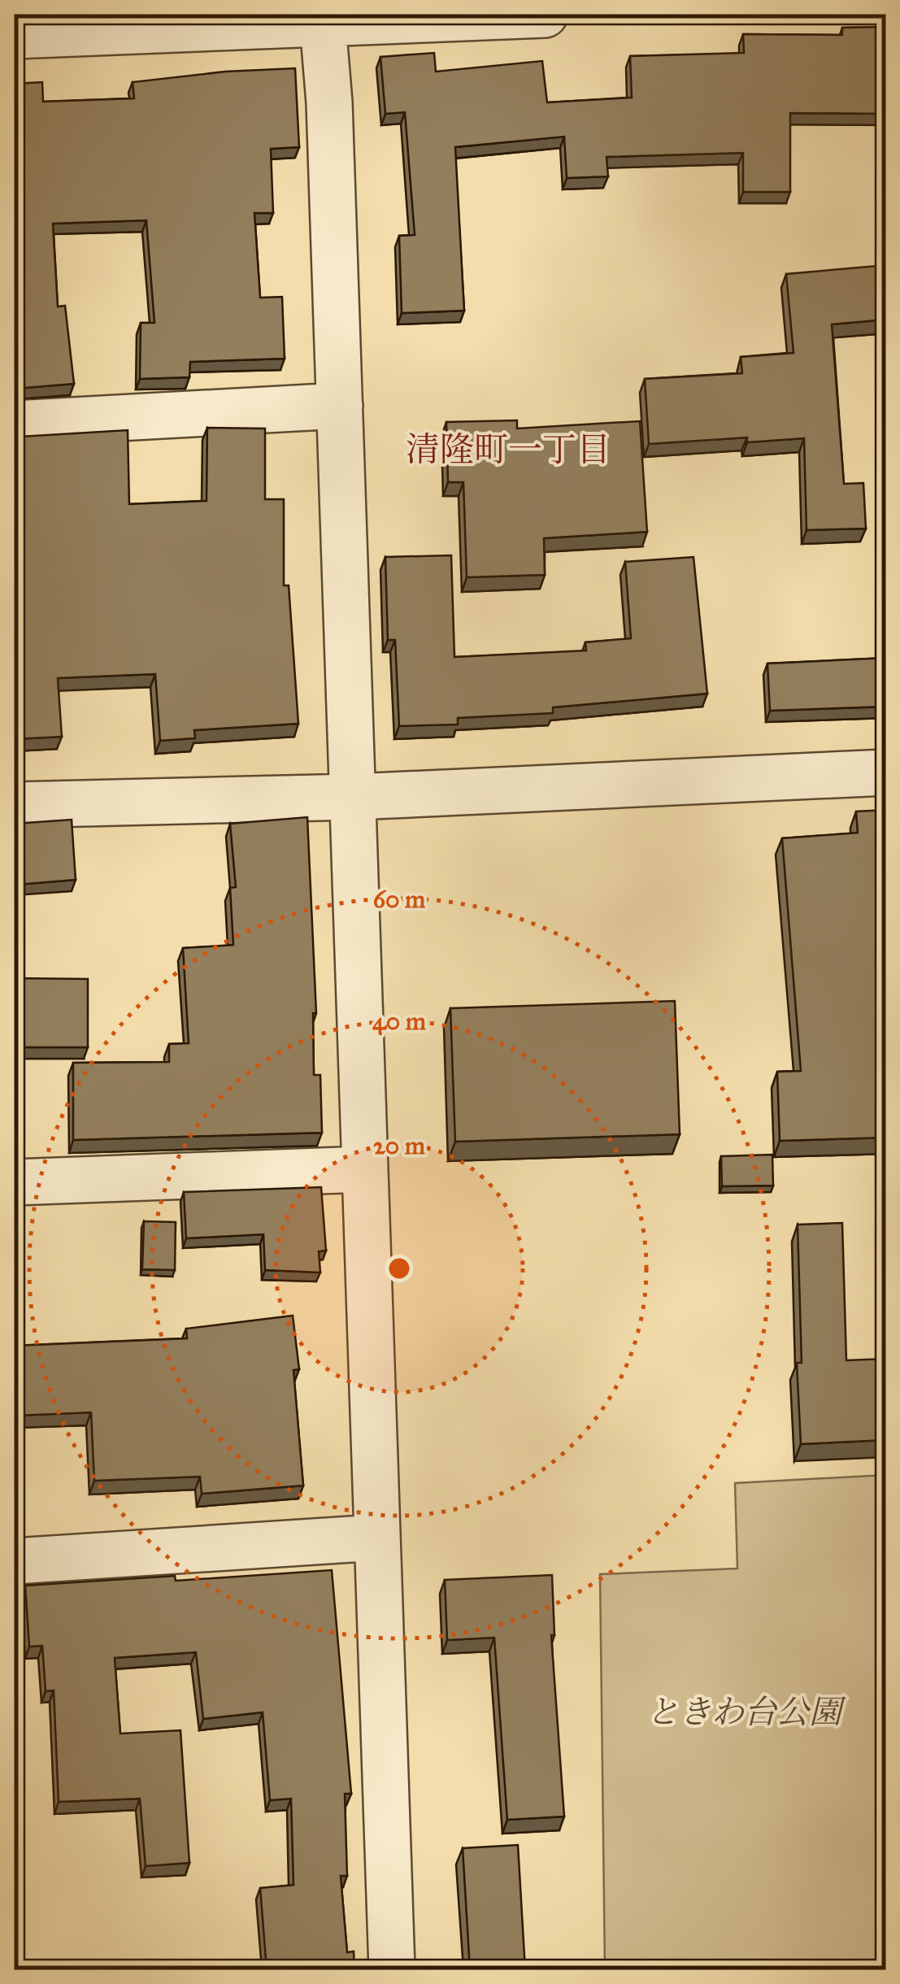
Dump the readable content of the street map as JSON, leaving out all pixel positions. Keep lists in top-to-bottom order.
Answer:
{
  "districts": ["清隆町一丁目"],
  "parks": ["ときわ台公園"],
  "rings": ["60 m", "40 m", "20 m"]
}
